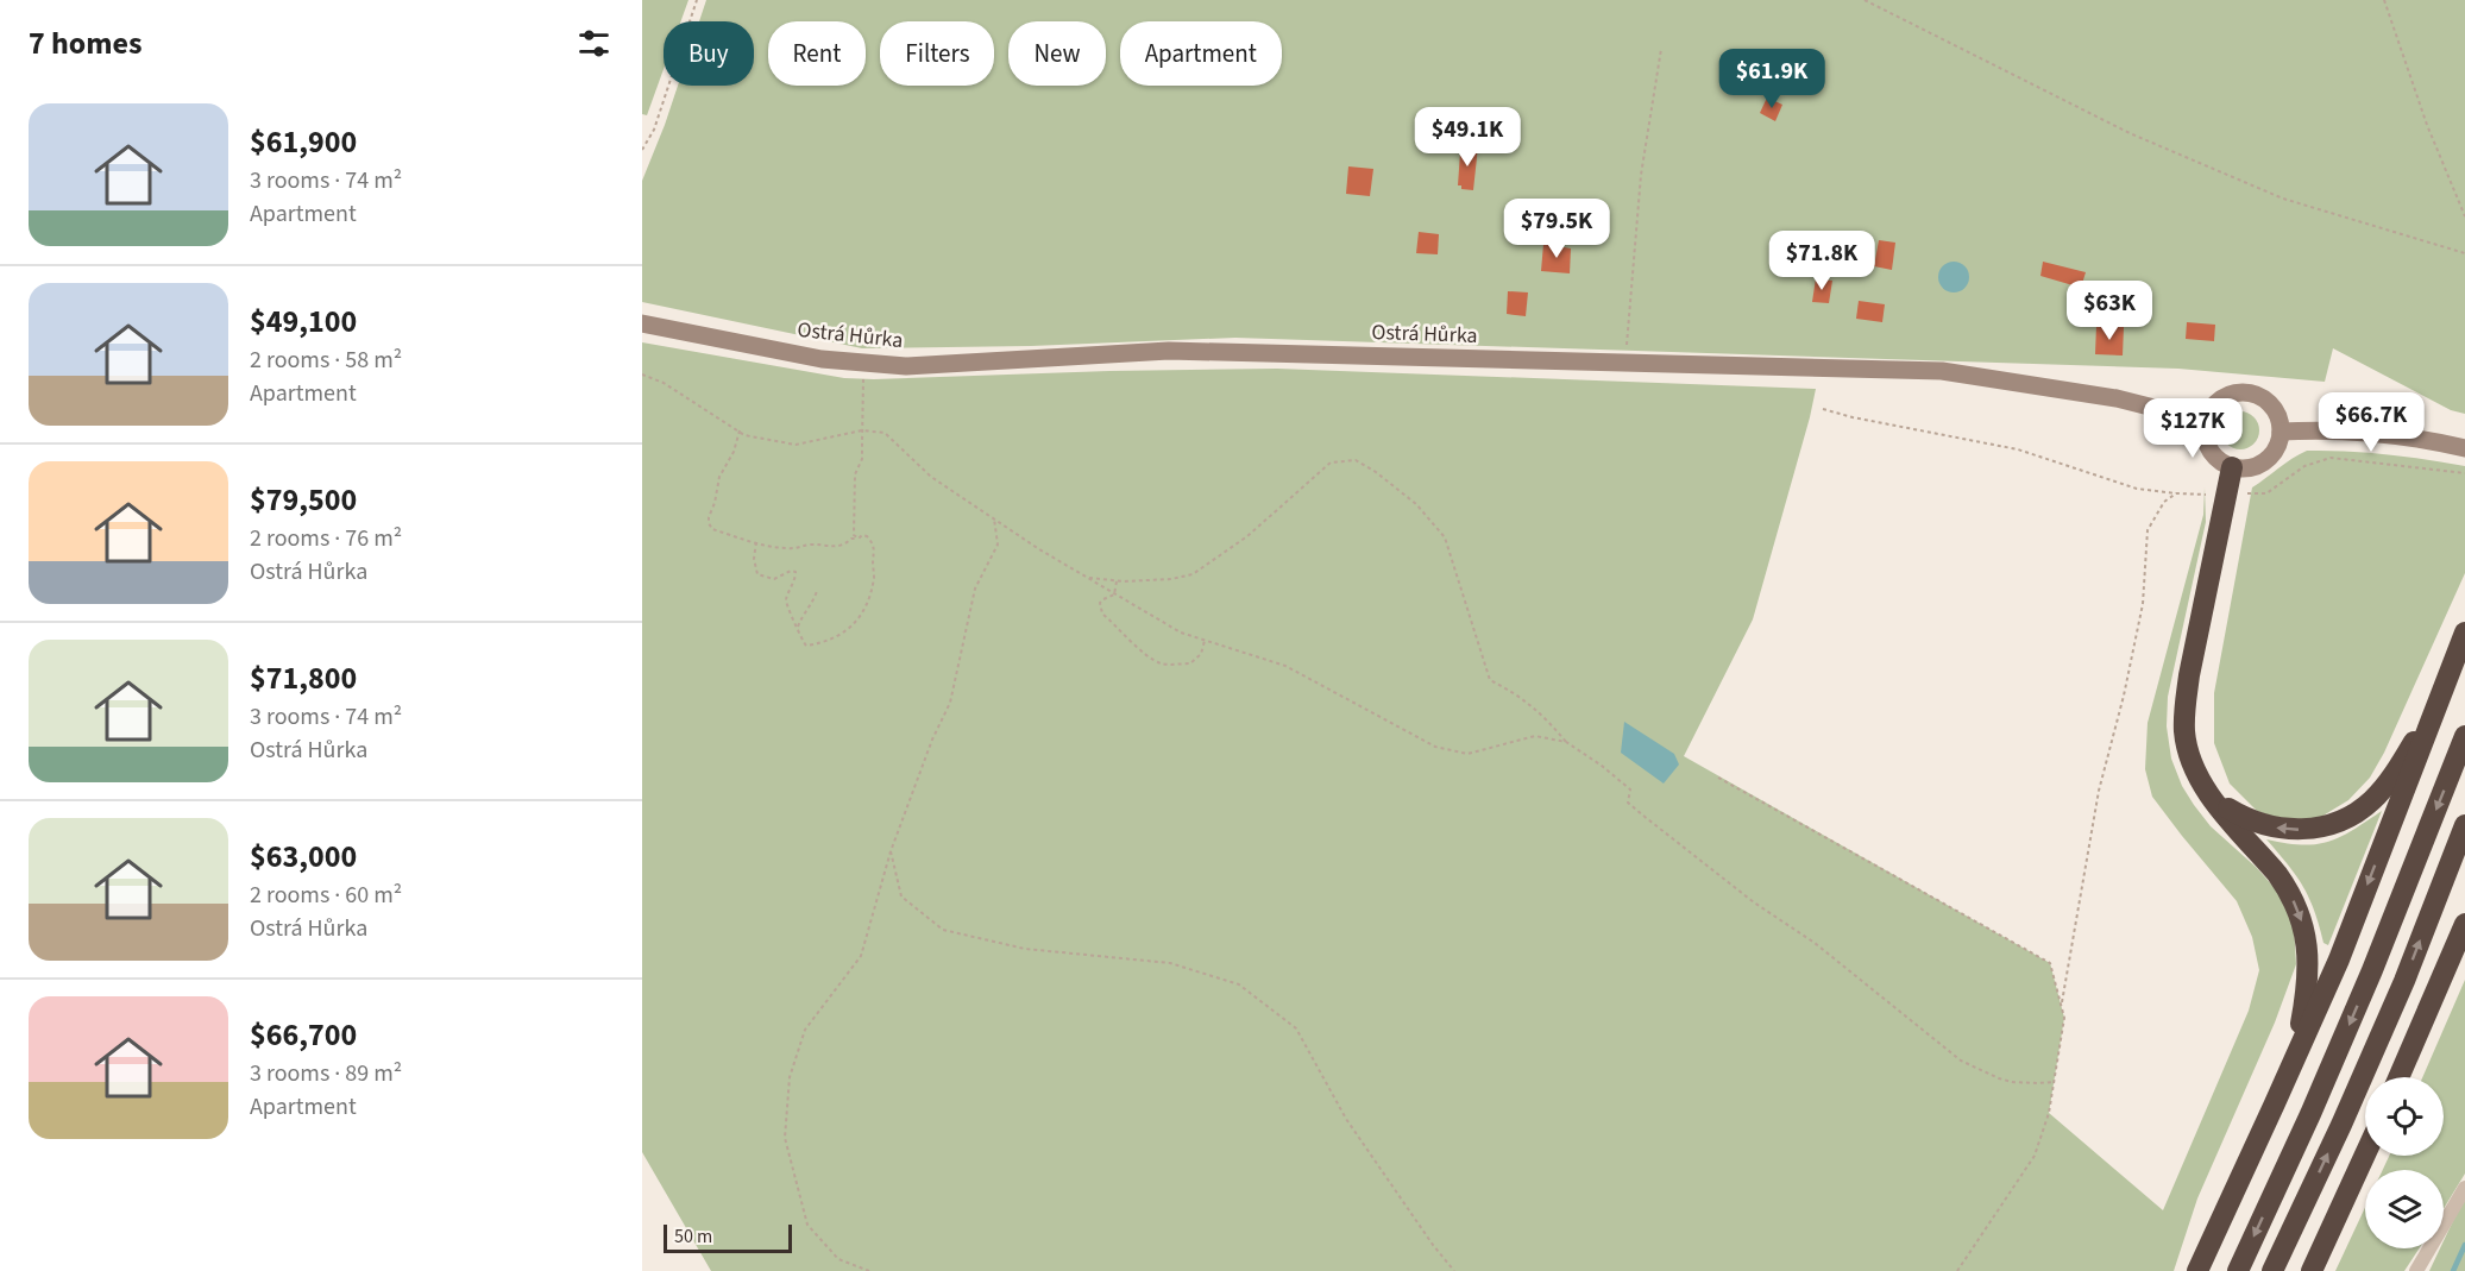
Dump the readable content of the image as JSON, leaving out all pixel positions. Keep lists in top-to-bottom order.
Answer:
{
  "streets": {
    "main road": ["Ostrá Hůrka"]
  },
  "scale_bar": "50 m",
  "page": {
    "heading": "7 homes",
    "chip": [
      "Buy",
      "Rent",
      "Filters",
      "New",
      "Apartment"
    ],
    "price": [
      "$61.9K",
      "$49.1K",
      "$79.5K",
      "$71.8K",
      "$63K",
      "$66.7K",
      "$127K"
    ],
    "list": [
      {
        "name": "$61,900",
        "note": "3 rooms · 74 m² · Apartment"
      },
      {
        "name": "$49,100",
        "note": "2 rooms · 58 m² · Apartment"
      },
      {
        "name": "$79,500",
        "note": "2 rooms · 76 m² · Ostrá Hůrka"
      },
      {
        "name": "$71,800",
        "note": "3 rooms · 74 m² · Ostrá Hůrka"
      },
      {
        "name": "$63,000",
        "note": "2 rooms · 60 m² · Ostrá Hůrka"
      },
      {
        "name": "$66,700",
        "note": "3 rooms · 89 m² · Apartment"
      }
    ],
    "scale": "50 m"
  }
}
